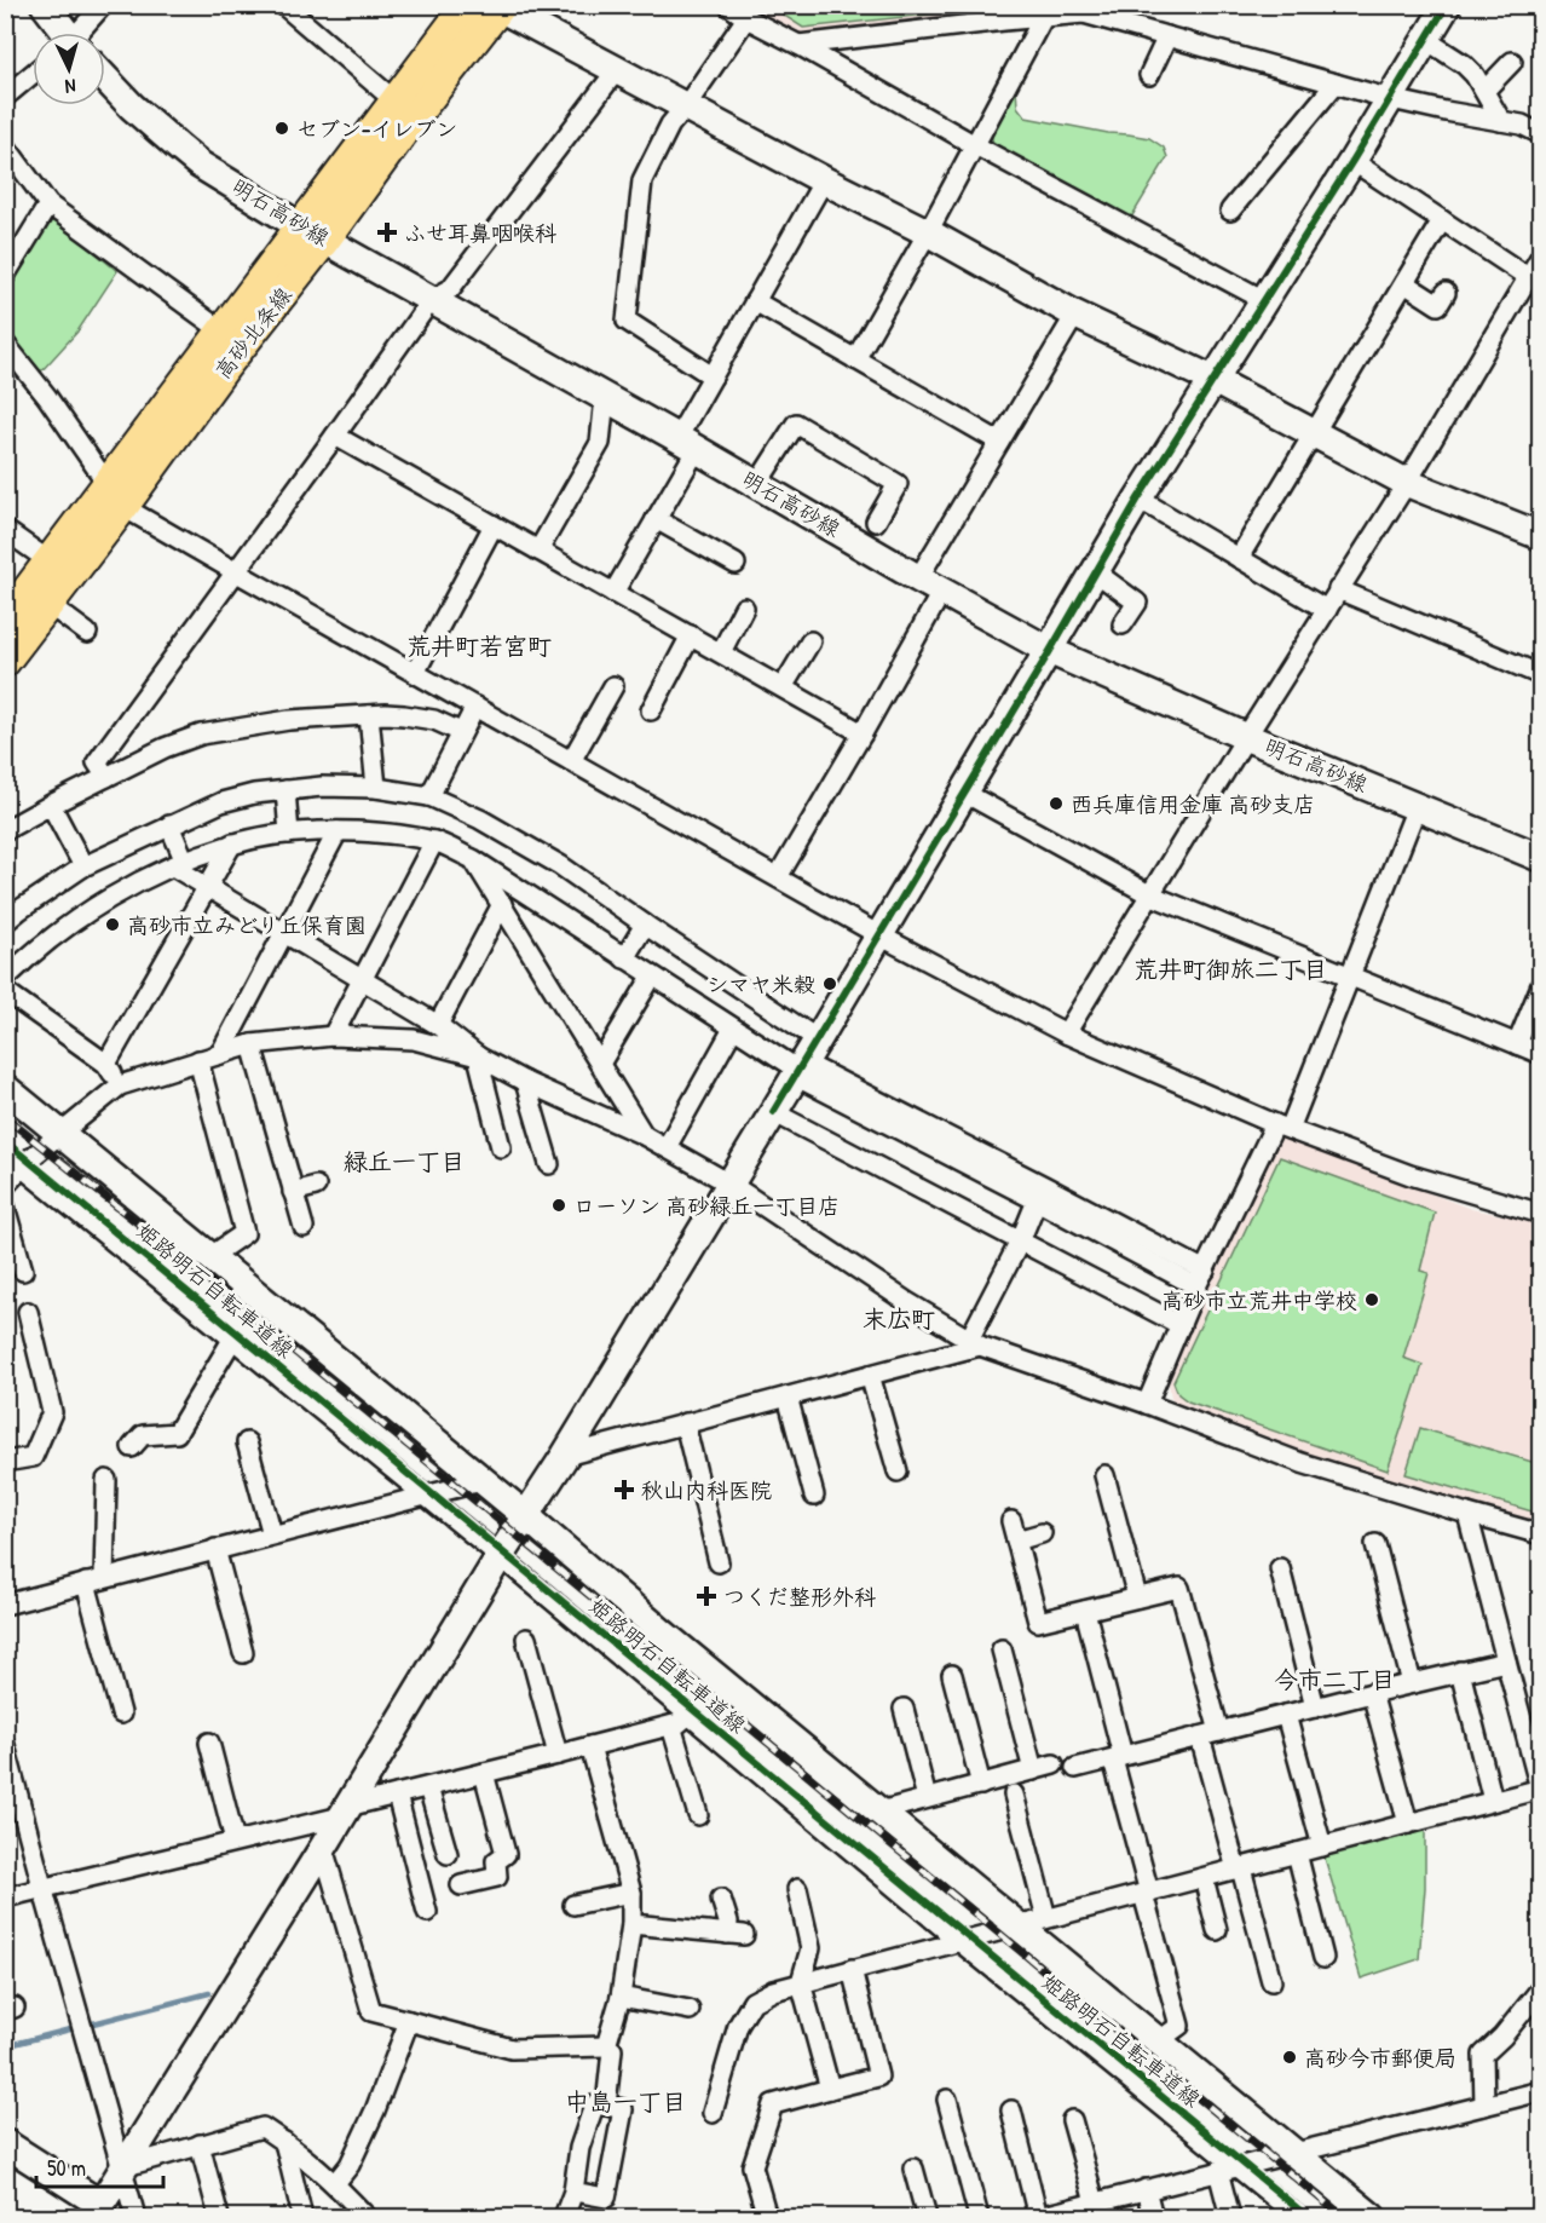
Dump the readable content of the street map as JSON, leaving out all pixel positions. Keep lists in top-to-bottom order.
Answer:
{
  "streets": {
    "main road": ["高砂北条線"],
    "street": ["明石高砂線"],
    "cycle path": ["姫路明石自転車道線"]
  },
  "crossings": [
    ["明石高砂線", "高砂北条線"]
  ],
  "districts": [
    "荒井町若宮町",
    "荒井町御旅二丁目",
    "緑丘一丁目",
    "末広町",
    "今市二丁目",
    "中島一丁目"
  ],
  "places": {
    "other": [
      "セブン-イレブン",
      "西兵庫信用金庫 高砂支店",
      "高砂市立みどり丘保育園",
      "シマヤ米穀",
      "ローソン 高砂緑丘一丁目店",
      "高砂市立荒井中学校",
      "高砂今市郵便局"
    ],
    "health": ["ふせ耳鼻咽喉科", "秋山内科医院", "つくだ整形外科"]
  },
  "scale_bar": "50 m",
  "north": "bottom"
}
